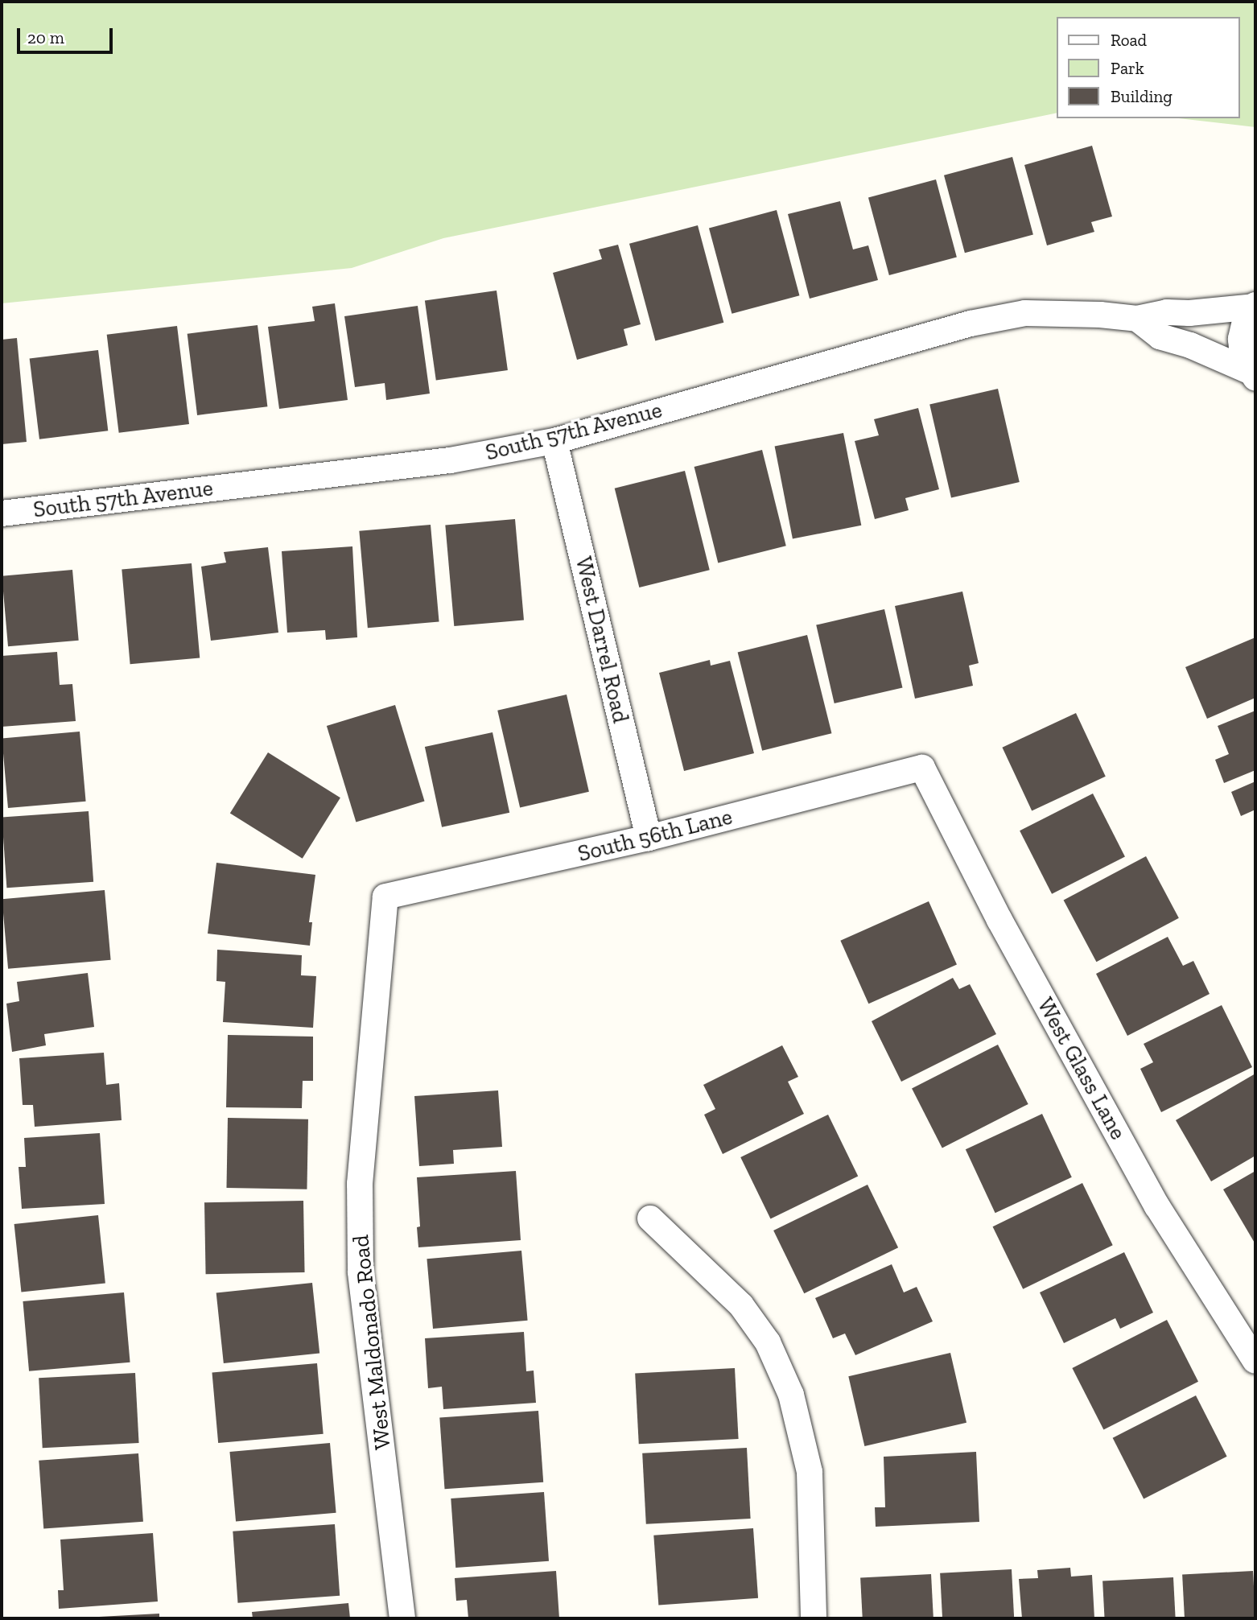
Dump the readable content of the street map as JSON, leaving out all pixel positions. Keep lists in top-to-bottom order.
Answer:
{
  "streets": {
    "street": [
      "South 57th Avenue",
      "West Darrel Road",
      "South 56th Lane",
      "West Glass Lane",
      "West Maldonado Road"
    ]
  },
  "crossings": [
    ["South 57th Avenue", "West Darrel Road"],
    ["West Darrel Road", "South 56th Lane"],
    ["South 56th Lane", "West Glass Lane"],
    ["South 56th Lane", "West Maldonado Road"]
  ],
  "legend": ["Road", "Park", "Building"],
  "scale_bar": "20 m"
}
